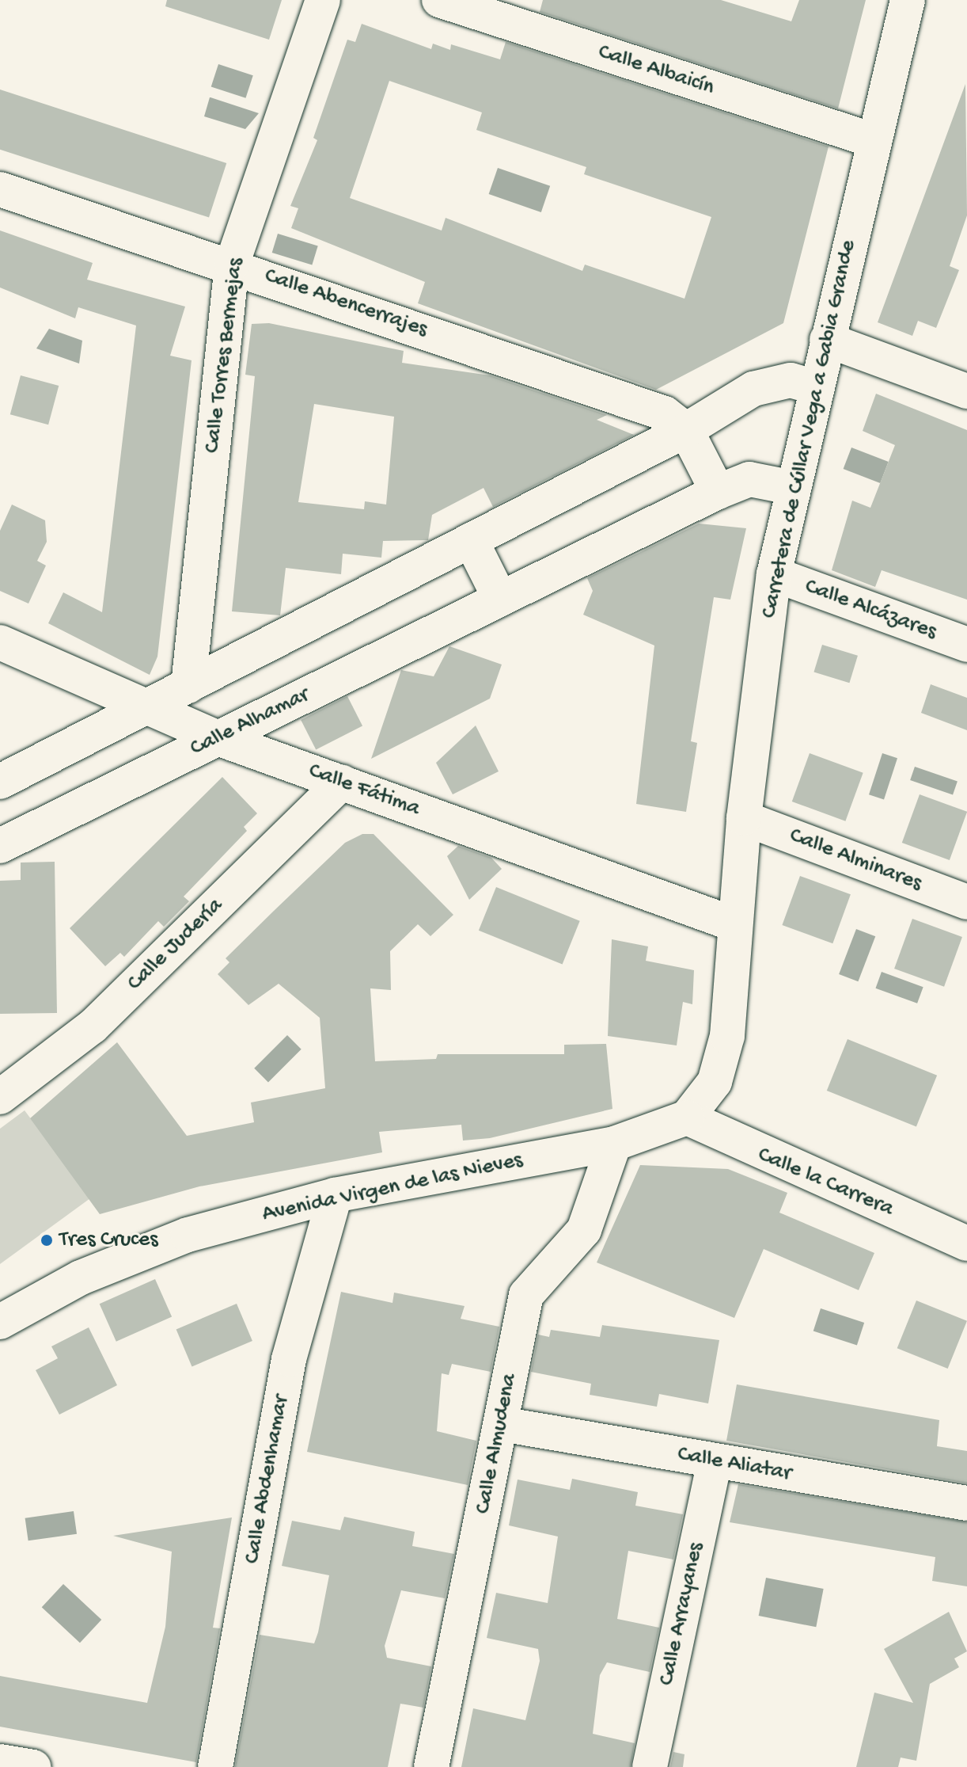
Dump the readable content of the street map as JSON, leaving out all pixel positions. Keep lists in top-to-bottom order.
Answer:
{
  "streets": {
    "street": [
      "Calle Albaicín",
      "Calle Abencerrajes",
      "Calle Torres Bermejas",
      "Carretera de Cúllar Vega a Gabia Grande",
      "Calle Alcázares",
      "Calle Alhamar",
      "Calle Fátima",
      "Calle Alminares",
      "Calle Judería",
      "Calle la Carrera",
      "Avenida Virgen de las Nieves",
      "Calle Almudena",
      "Calle Aliatar",
      "Calle Abdenhamar",
      "Calle Arrayanes"
    ]
  },
  "crossings": [
    ["Calle Albaicín", "Carretera de Cúllar Vega a Gabia Grande"],
    ["Calle Abencerrajes", "Calle Torres Bermejas"],
    ["Carretera de Cúllar Vega a Gabia Grande", "Calle Alcázares"],
    ["Carretera de Cúllar Vega a Gabia Grande", "Calle Alhamar"],
    ["Carretera de Cúllar Vega a Gabia Grande", "Calle Fátima"],
    ["Carretera de Cúllar Vega a Gabia Grande", "Calle Alminares"],
    ["Carretera de Cúllar Vega a Gabia Grande", "Calle la Carrera"],
    ["Carretera de Cúllar Vega a Gabia Grande", "Avenida Virgen de las Nieves"],
    ["Calle Alhamar", "Calle Fátima"],
    ["Calle Fátima", "Calle Judería"],
    ["Calle la Carrera", "Avenida Virgen de las Nieves"],
    ["Avenida Virgen de las Nieves", "Calle Almudena"],
    ["Avenida Virgen de las Nieves", "Calle Abdenhamar"],
    ["Calle Almudena", "Calle Aliatar"],
    ["Calle Aliatar", "Calle Arrayanes"]
  ],
  "places": ["Tres Cruces"]
}
